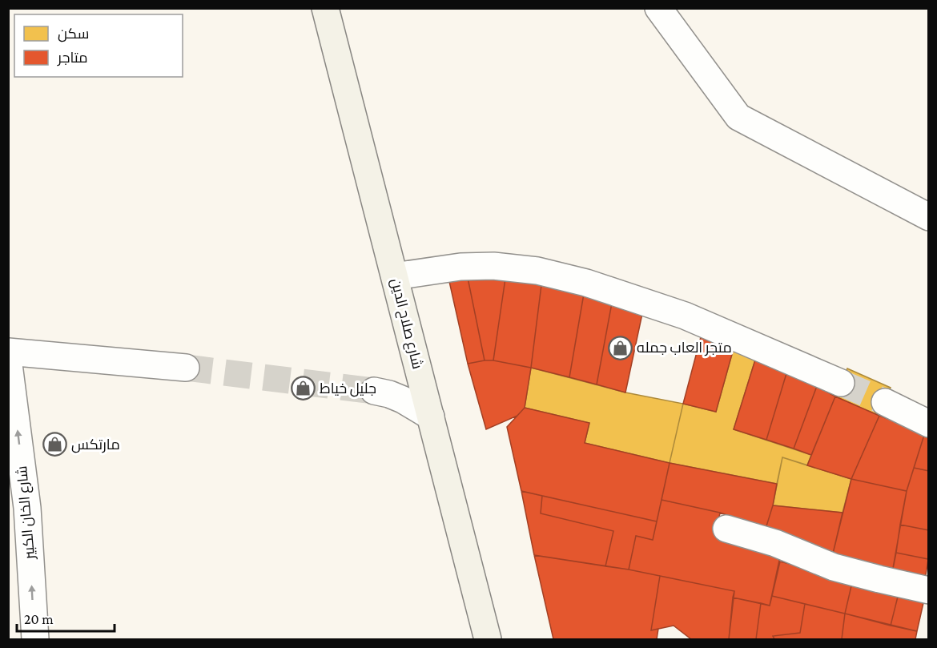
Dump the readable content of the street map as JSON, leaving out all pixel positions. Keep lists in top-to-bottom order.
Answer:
{
  "streets": {
    "street": ["شارع صلاح الدين", "شارع الخان الكبير"]
  },
  "one_way": ["شارع الخان الكبير"],
  "places": {
    "shop": ["متجر العاب جمله", "جليل خياط", "مارتكس"]
  },
  "legend": ["سكن", "متاجر"],
  "scale_bar": "20 m"
}
